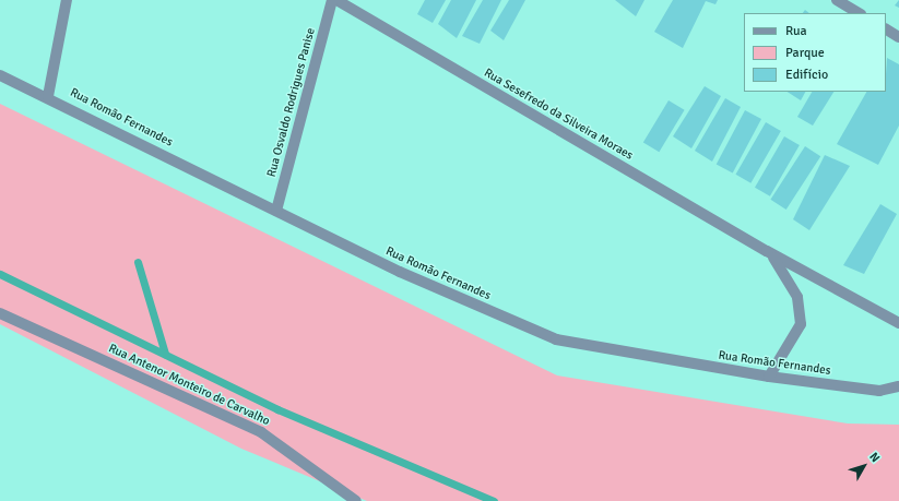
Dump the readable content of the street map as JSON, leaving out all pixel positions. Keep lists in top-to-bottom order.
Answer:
{
  "streets": {
    "street": [
      "Rua Osvaldo Rodrigues Panise",
      "Rua Sesefredo da Silveira Moraes",
      "Rua Romão Fernandes",
      "Rua Antenor Monteiro de Carvalho"
    ]
  },
  "crossings": [
    ["Rua Osvaldo Rodrigues Panise", "Rua Romão Fernandes"]
  ],
  "legend": ["Rua", "Parque", "Edifício"],
  "north": "top right"
}
